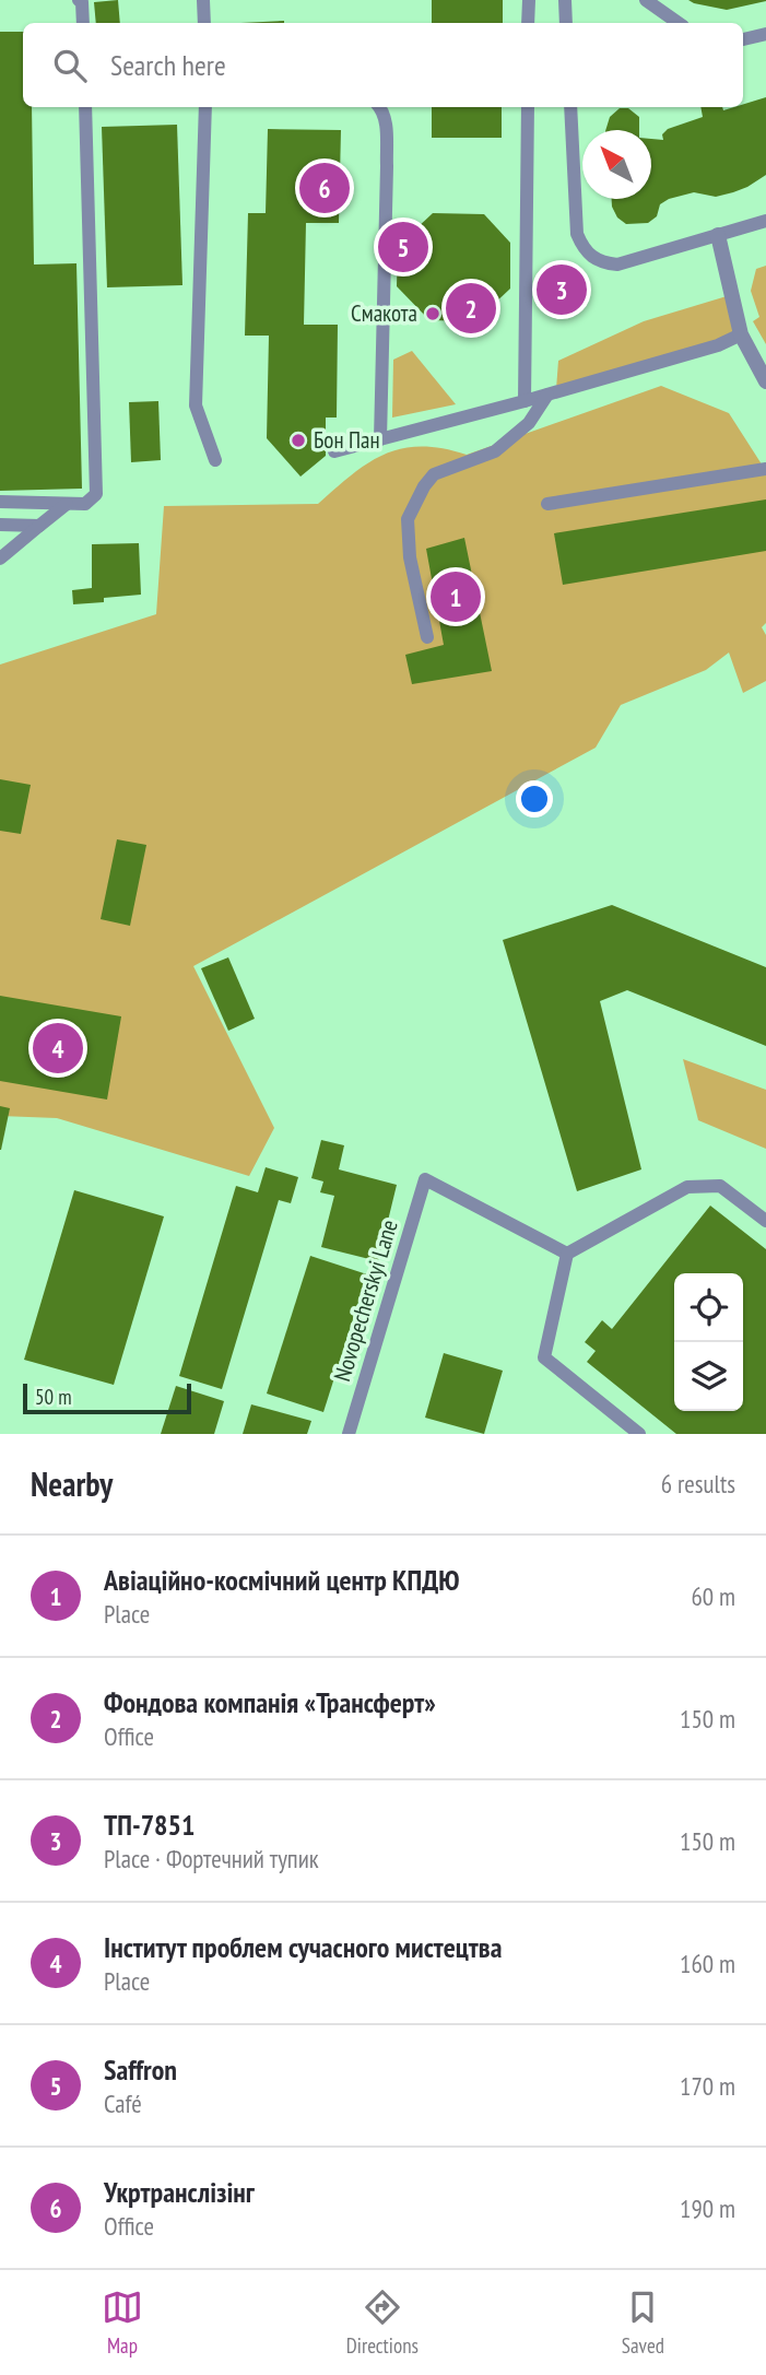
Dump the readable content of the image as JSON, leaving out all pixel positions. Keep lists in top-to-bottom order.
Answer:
{
  "streets": {
    "lane": ["Novopecherskyi Lane"]
  },
  "places": ["Смакота", "Бон Пан"],
  "scale_bar": "50 m",
  "north": "top left",
  "page": {
    "search": "Search here",
    "pins": [
      "6",
      "5",
      "3",
      "2",
      "1",
      "4"
    ],
    "scale": "50 m",
    "heading": ["Nearby", "6 results"],
    "list": [
      {
        "mark": "1",
        "name": "Авіаційно-космічний центр КПДЮ",
        "note": "Place",
        "value": "60 m"
      },
      {
        "mark": "2",
        "name": "Фондова компанія «Трансферт»",
        "note": "Office",
        "value": "150 m"
      },
      {
        "mark": "3",
        "name": "ТП-7851",
        "note": "Place · Фортечний тупик",
        "value": "150 m"
      },
      {
        "mark": "4",
        "name": "Інститут проблем сучасного мистецтва",
        "note": "Place",
        "value": "160 m"
      },
      {
        "mark": "5",
        "name": "Saffron",
        "note": "Café",
        "value": "170 m"
      },
      {
        "mark": "6",
        "name": "Укртранслізінг",
        "note": "Office",
        "value": "190 m"
      }
    ],
    "nav": ["Map", "Directions", "Saved"]
  }
}
